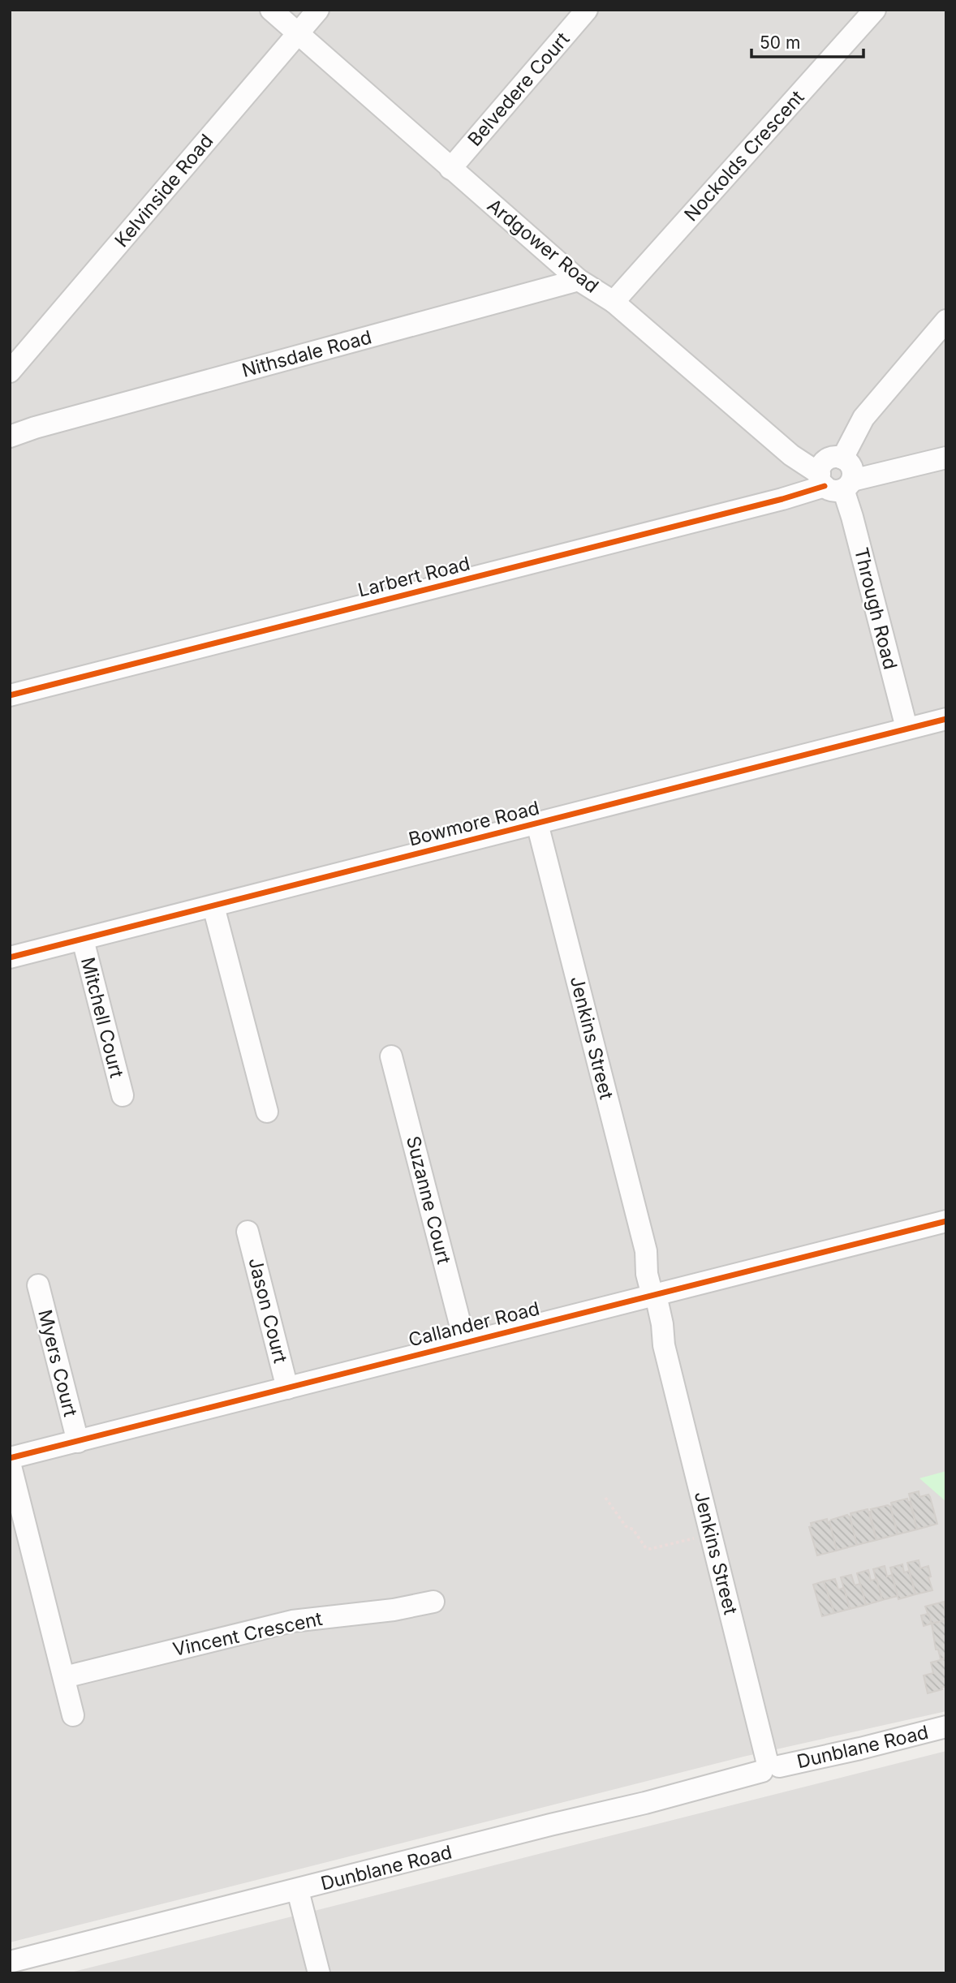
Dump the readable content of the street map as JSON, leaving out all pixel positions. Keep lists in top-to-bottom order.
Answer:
{
  "streets": {
    "street": [
      "Belvedere Court",
      "Nockolds Crescent",
      "Kelvinside Road",
      "Ardgower Road",
      "Nithsdale Road",
      "Larbert Road",
      "Through Road",
      "Bowmore Road",
      "Mitchell Court",
      "Jenkins Street",
      "Suzanne Court",
      "Jason Court",
      "Callander Road",
      "Myers Court",
      "Vincent Crescent",
      "Dunblane Road"
    ]
  },
  "crossings": [
    ["Belvedere Court", "Ardgower Road"],
    ["Nockolds Crescent", "Ardgower Road"],
    ["Kelvinside Road", "Ardgower Road"],
    ["Ardgower Road", "Nithsdale Road"],
    ["Ardgower Road", "Larbert Road"],
    ["Ardgower Road", "Through Road"],
    ["Larbert Road", "Through Road"],
    ["Through Road", "Bowmore Road"],
    ["Bowmore Road", "Mitchell Court"],
    ["Bowmore Road", "Jenkins Street"],
    ["Jenkins Street", "Callander Road"],
    ["Jenkins Street", "Dunblane Road"],
    ["Suzanne Court", "Callander Road"],
    ["Jason Court", "Callander Road"],
    ["Callander Road", "Myers Court"]
  ],
  "scale_bar": "50 m"
}
